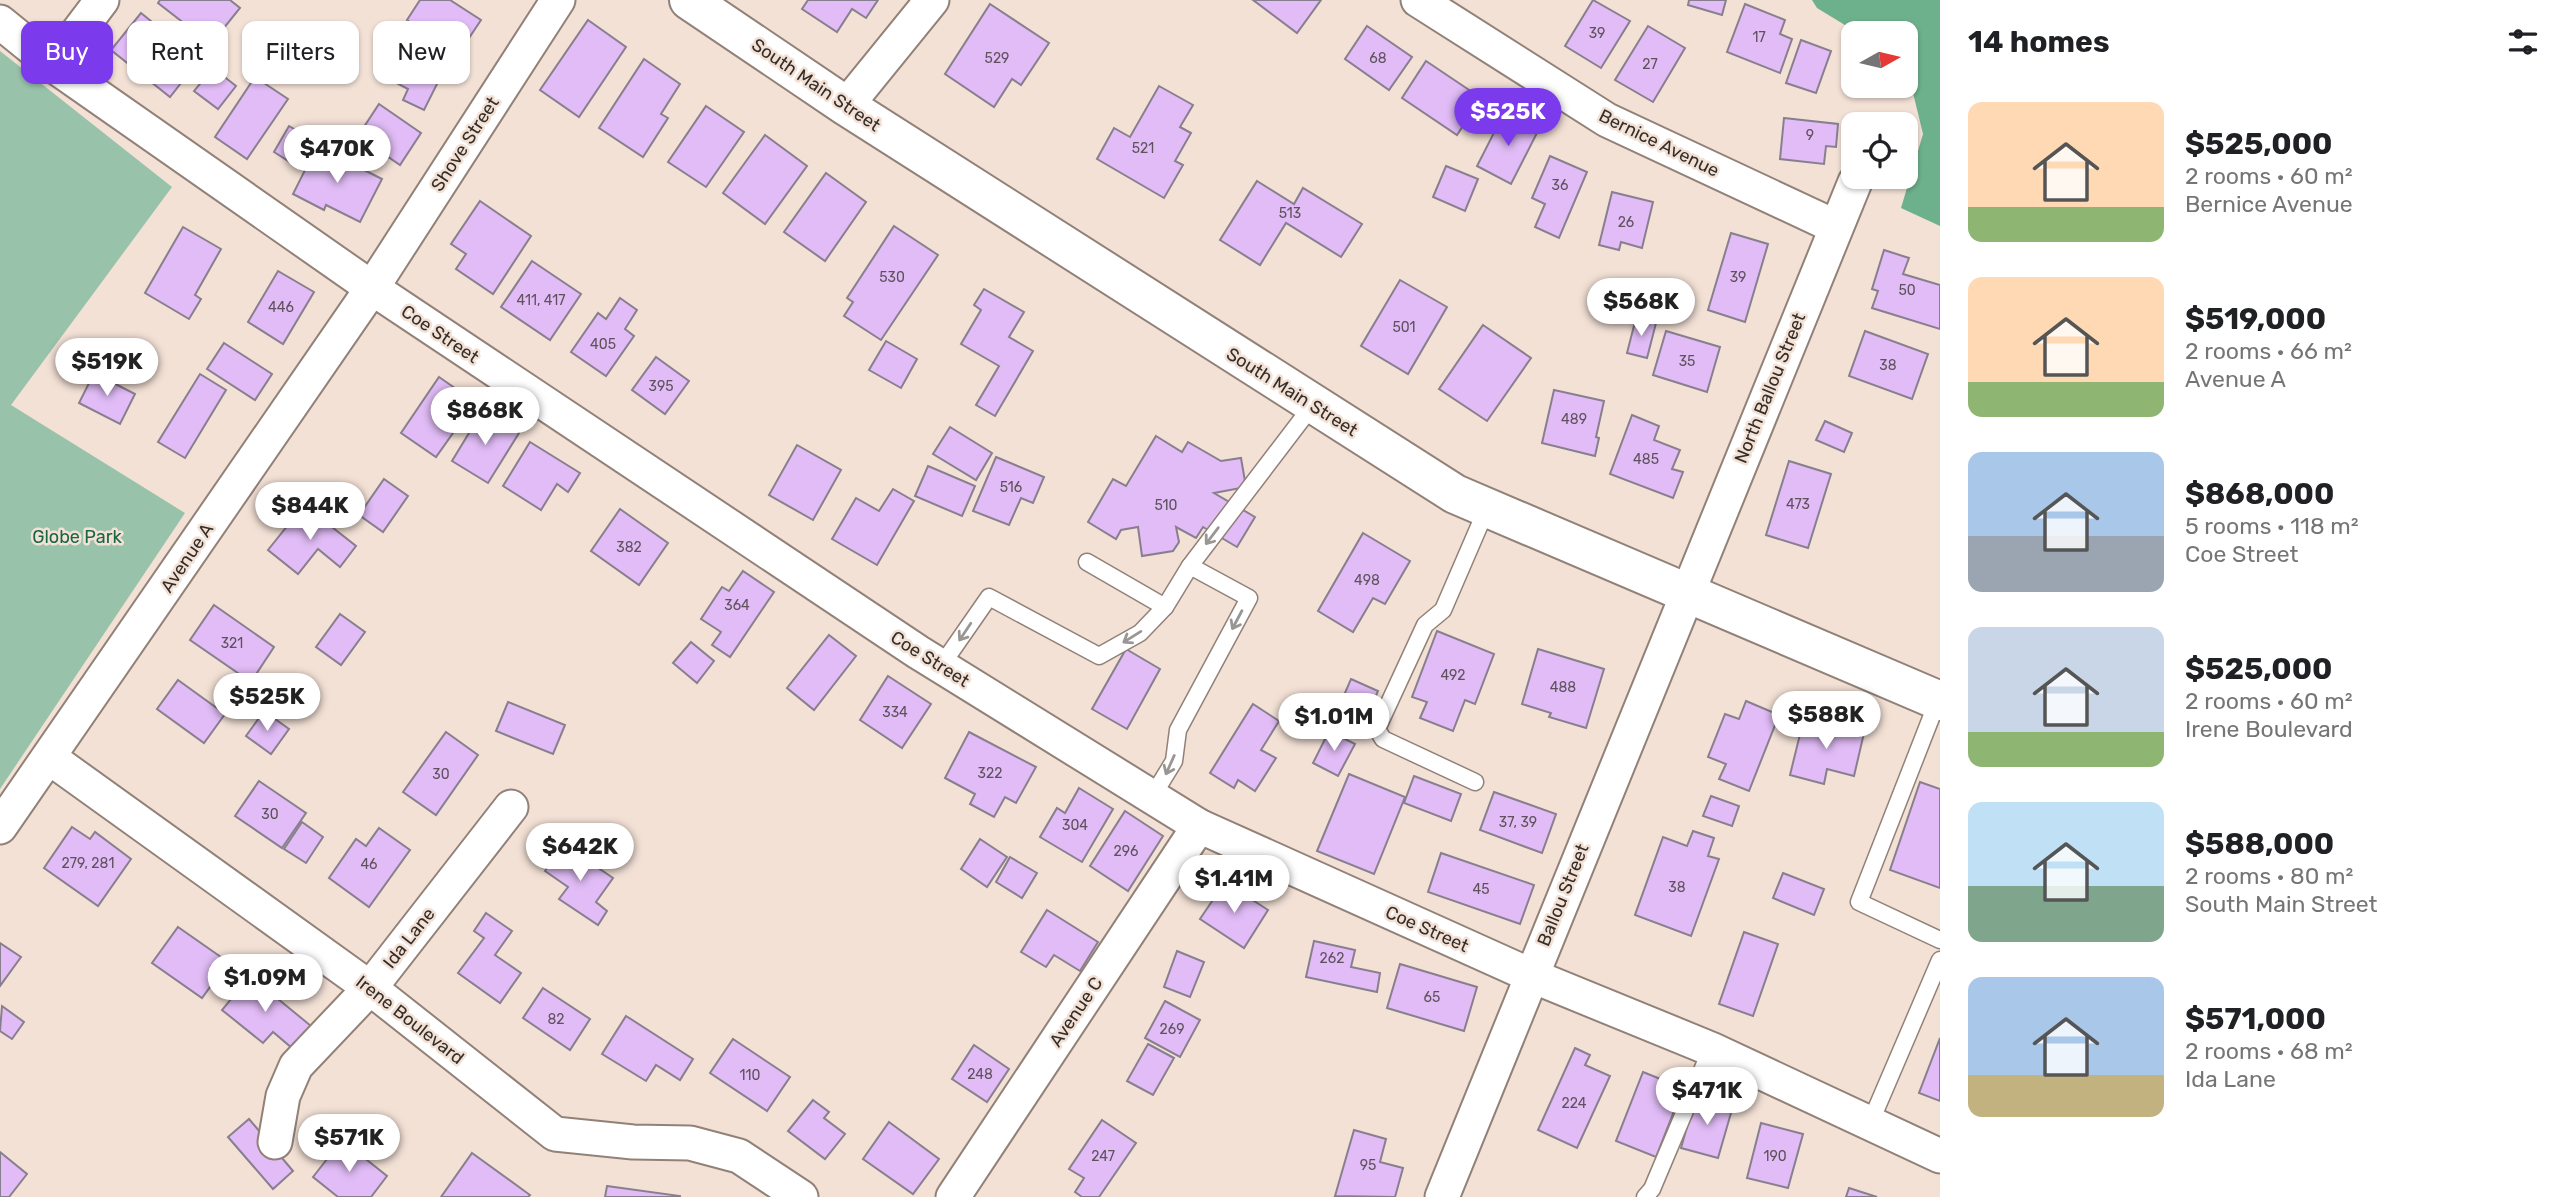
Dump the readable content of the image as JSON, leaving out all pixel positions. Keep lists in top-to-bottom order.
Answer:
{
  "streets": {
    "main road": ["South Main Street"],
    "street": [
      "Bernice Avenue",
      "Shove Street",
      "Coe Street",
      "North Ballou Street",
      "Avenue A",
      "Ballou Street",
      "Ida Lane",
      "Avenue C",
      "Irene Boulevard"
    ]
  },
  "crossings": [
    ["South Main Street", "North Ballou Street"],
    ["South Main Street", "Ballou Street"],
    ["Bernice Avenue", "North Ballou Street"],
    ["Shove Street", "Coe Street"],
    ["Shove Street", "Avenue A"],
    ["Coe Street", "Avenue A"],
    ["Coe Street", "Ballou Street"],
    ["Coe Street", "Avenue C"],
    ["North Ballou Street", "Ballou Street"],
    ["Avenue A", "Irene Boulevard"],
    ["Ida Lane", "Irene Boulevard"]
  ],
  "parks": ["Globe Park"],
  "house_numbers": [
    "39",
    "17",
    "529",
    "68",
    "27",
    "9",
    "521",
    "36",
    "513",
    "26",
    "530",
    "39",
    "50",
    "411, 417",
    "446",
    "501",
    "405",
    "35",
    "38",
    "395",
    "489",
    "485",
    "516",
    "473",
    "510",
    "382",
    "498",
    "364",
    "321",
    "492",
    "488",
    "334",
    "322",
    "30",
    "30",
    "37, 39",
    "304",
    "296",
    "279, 281",
    "46",
    "38",
    "45",
    "262",
    "65",
    "82",
    "269",
    "248",
    "110",
    "224",
    "247",
    "190",
    "95"
  ],
  "north": "right",
  "page": {
    "heading": "14 homes",
    "chip": [
      "Buy",
      "Rent",
      "Filters",
      "New"
    ],
    "list": [
      {
        "name": "$525,000",
        "note": "2 rooms · 60 m² · Bernice Avenue"
      },
      {
        "name": "$519,000",
        "note": "2 rooms · 66 m² · Avenue A"
      },
      {
        "name": "$868,000",
        "note": "5 rooms · 118 m² · Coe Street"
      },
      {
        "name": "$525,000",
        "note": "2 rooms · 60 m² · Irene Boulevard"
      },
      {
        "name": "$588,000",
        "note": "2 rooms · 80 m² · South Main Street"
      },
      {
        "name": "$571,000",
        "note": "2 rooms · 68 m² · Ida Lane"
      }
    ],
    "price": [
      "$525K",
      "$470K",
      "$568K",
      "$519K",
      "$868K",
      "$844K",
      "$525K",
      "$588K",
      "$1.01M",
      "$642K",
      "$1.41M",
      "$1.09M",
      "$471K",
      "$571K"
    ]
  }
}
